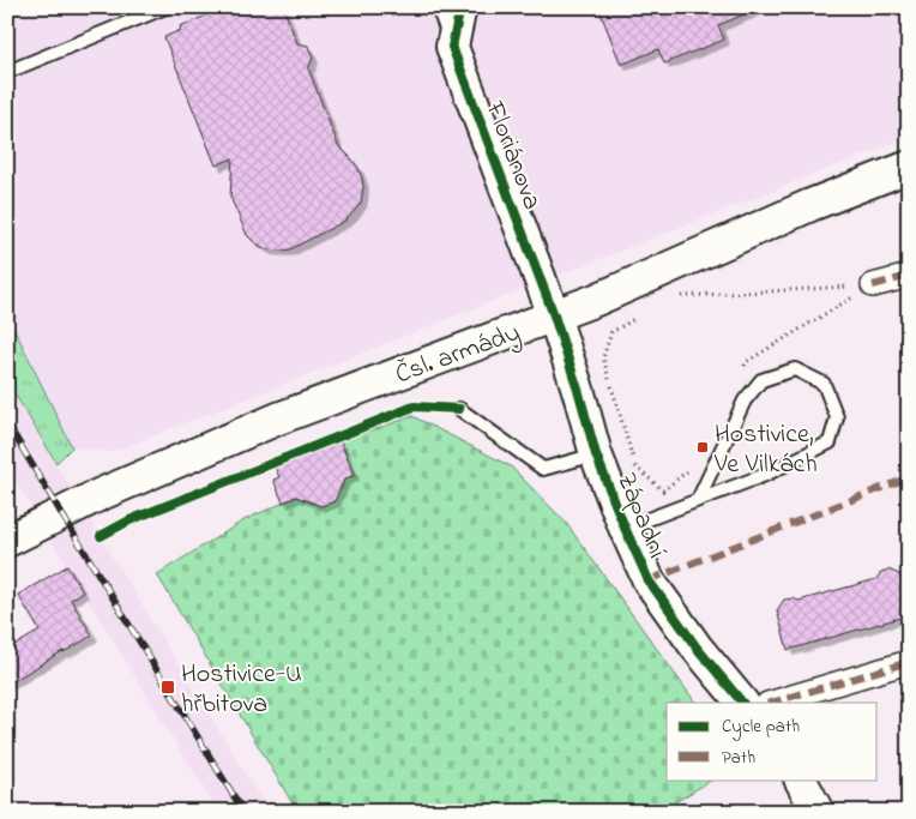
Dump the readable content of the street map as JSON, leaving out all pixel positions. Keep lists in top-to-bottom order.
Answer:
{
  "streets": {
    "main road": ["Floriánova", "Čsl. armády", "Západní"]
  },
  "crossings": [
    ["Floriánova", "Čsl. armády"],
    ["Floriánova", "Západní"],
    ["Čsl. armády", "Západní"]
  ],
  "places": {
    "transit": ["Hostivice, Ve Vilkách", "Hostivice-U hřbitova"]
  },
  "legend": ["Cycle path", "Path"]
}
